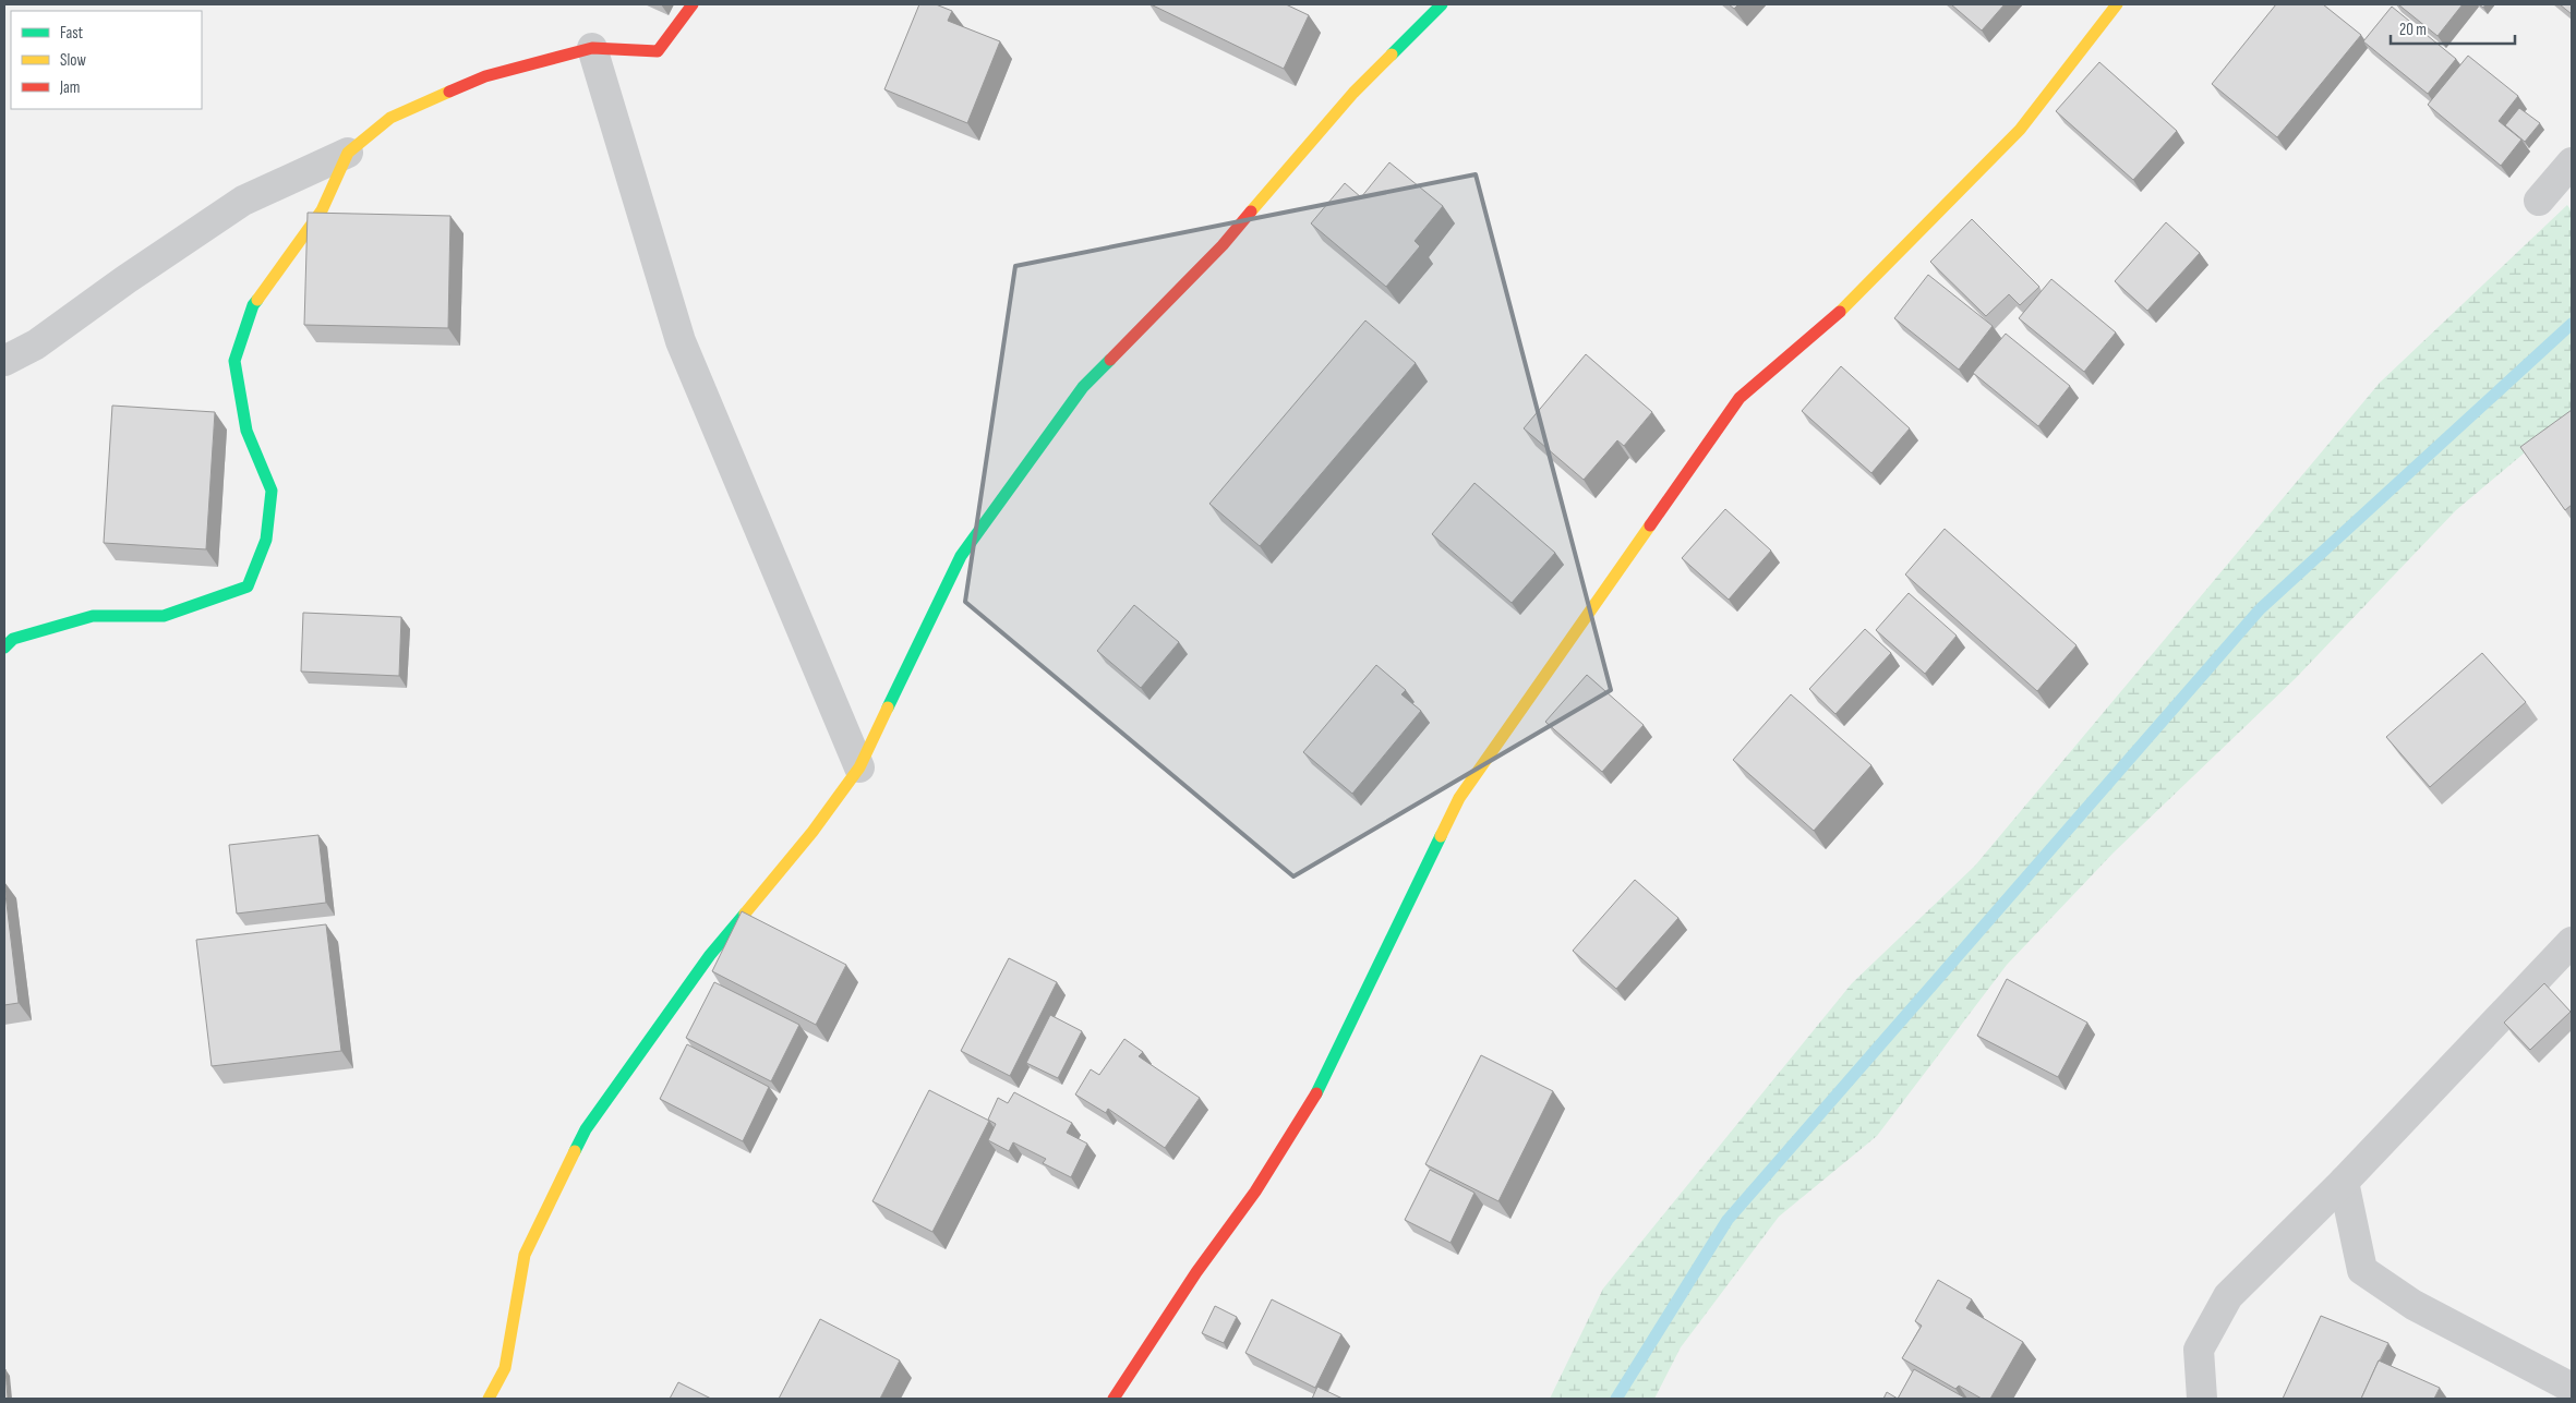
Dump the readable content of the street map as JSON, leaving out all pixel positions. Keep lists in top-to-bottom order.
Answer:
{
  "legend": ["Fast", "Slow", "Jam"],
  "scale_bar": "20 m"
}
